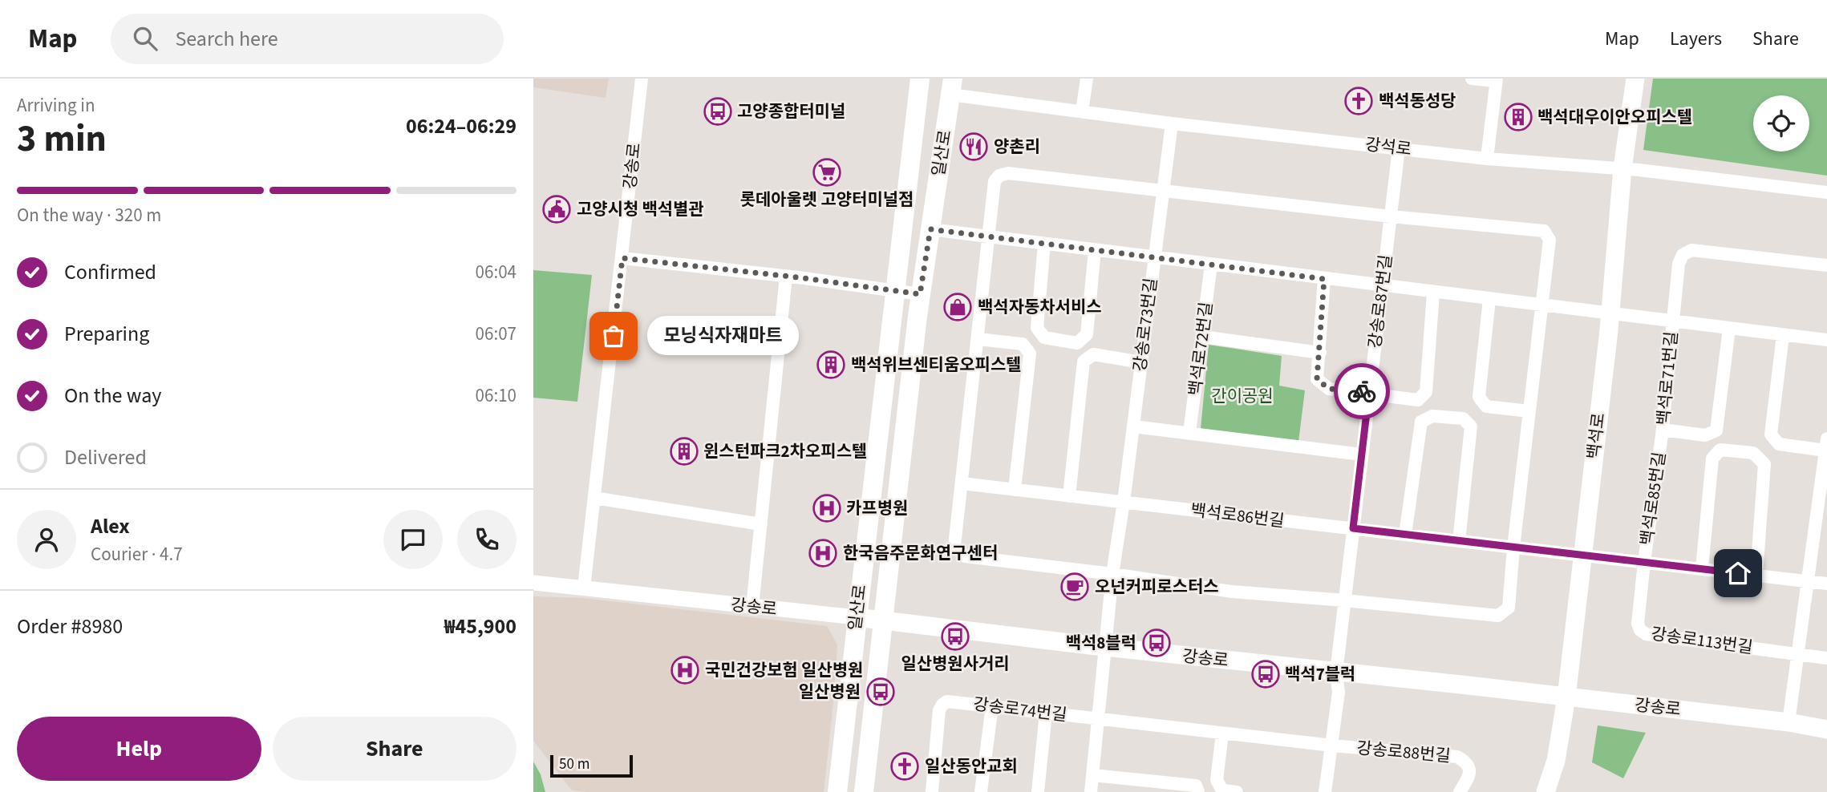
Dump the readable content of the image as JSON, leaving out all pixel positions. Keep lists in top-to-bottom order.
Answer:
{
  "streets": {
    "main road": ["일산로", "강송로", "백석로"],
    "street": [
      "강석로",
      "강송로87번길",
      "강송로73번길",
      "백석로72번길",
      "백석로71번길",
      "백석로85번길",
      "백석로86번길",
      "강송로113번길",
      "강송로74번길",
      "강송로88번길"
    ]
  },
  "crossings": [
    ["강석로", "일산로"],
    ["강석로", "강송로87번길"],
    ["강석로", "강송로73번길"],
    ["강석로", "백석로"],
    ["일산로", "강송로"],
    ["강송로", "강송로87번길"],
    ["강송로", "강송로73번길"],
    ["강송로", "백석로"],
    ["강송로", "강송로88번길"],
    ["강송로87번길", "백석로86번길"],
    ["강송로87번길", "강송로88번길"],
    ["강송로73번길", "백석로86번길"],
    ["백석로71번길", "백석로"],
    ["백석로71번길", "백석로85번길"],
    ["백석로", "백석로85번길"],
    ["백석로", "백석로86번길"],
    ["백석로85번길", "백석로86번길"],
    ["백석로85번길", "강송로113번길"],
    ["강송로74번길", "강송로88번길"]
  ],
  "parks": ["간이공원"],
  "places": {
    "church": ["백석동성당", "일산동안교회"],
    "bus stop": [
      "고양종합터미널",
      "일산병원사거리",
      "백석8블럭",
      "백석7블럭",
      "일산병원"
    ],
    "building": ["백석대우이안오피스텔", "백석위브센티움오피스텔", "윈스턴파크2차오피스텔"],
    "restaurant": ["양촌리"],
    "supermarket": ["롯데아울렛 고양터미널점"],
    "public building": ["고양시청 백석별관"],
    "shop": ["백석자동차서비스"],
    "other": ["모닝식자재마트"],
    "hospital": ["카프병원", "한국음주문화연구센터", "국민건강보험 일산병원"],
    "cafe": ["오넌커피로스터스"]
  },
  "scale_bar": "50 m",
  "page": {
    "header": "Map",
    "search": "Search here",
    "nav": ["Map", "Layers", "Share"],
    "heading": ["3 min", "Arriving in", "06:24–06:29"],
    "panel": [
      "Alex",
      "Courier · 4.7",
      "Order #8980",
      "₩45,900"
    ],
    "bar": "On the way · 320 m",
    "list": [
      ["Confirmed", "06:04"],
      ["Preparing", "06:07"],
      ["On the way", "06:10"],
      "Delivered"
    ],
    "bubble": "모닝식자재마트",
    "buttons": ["Help", "Share"],
    "scale": "50 m"
  }
}
